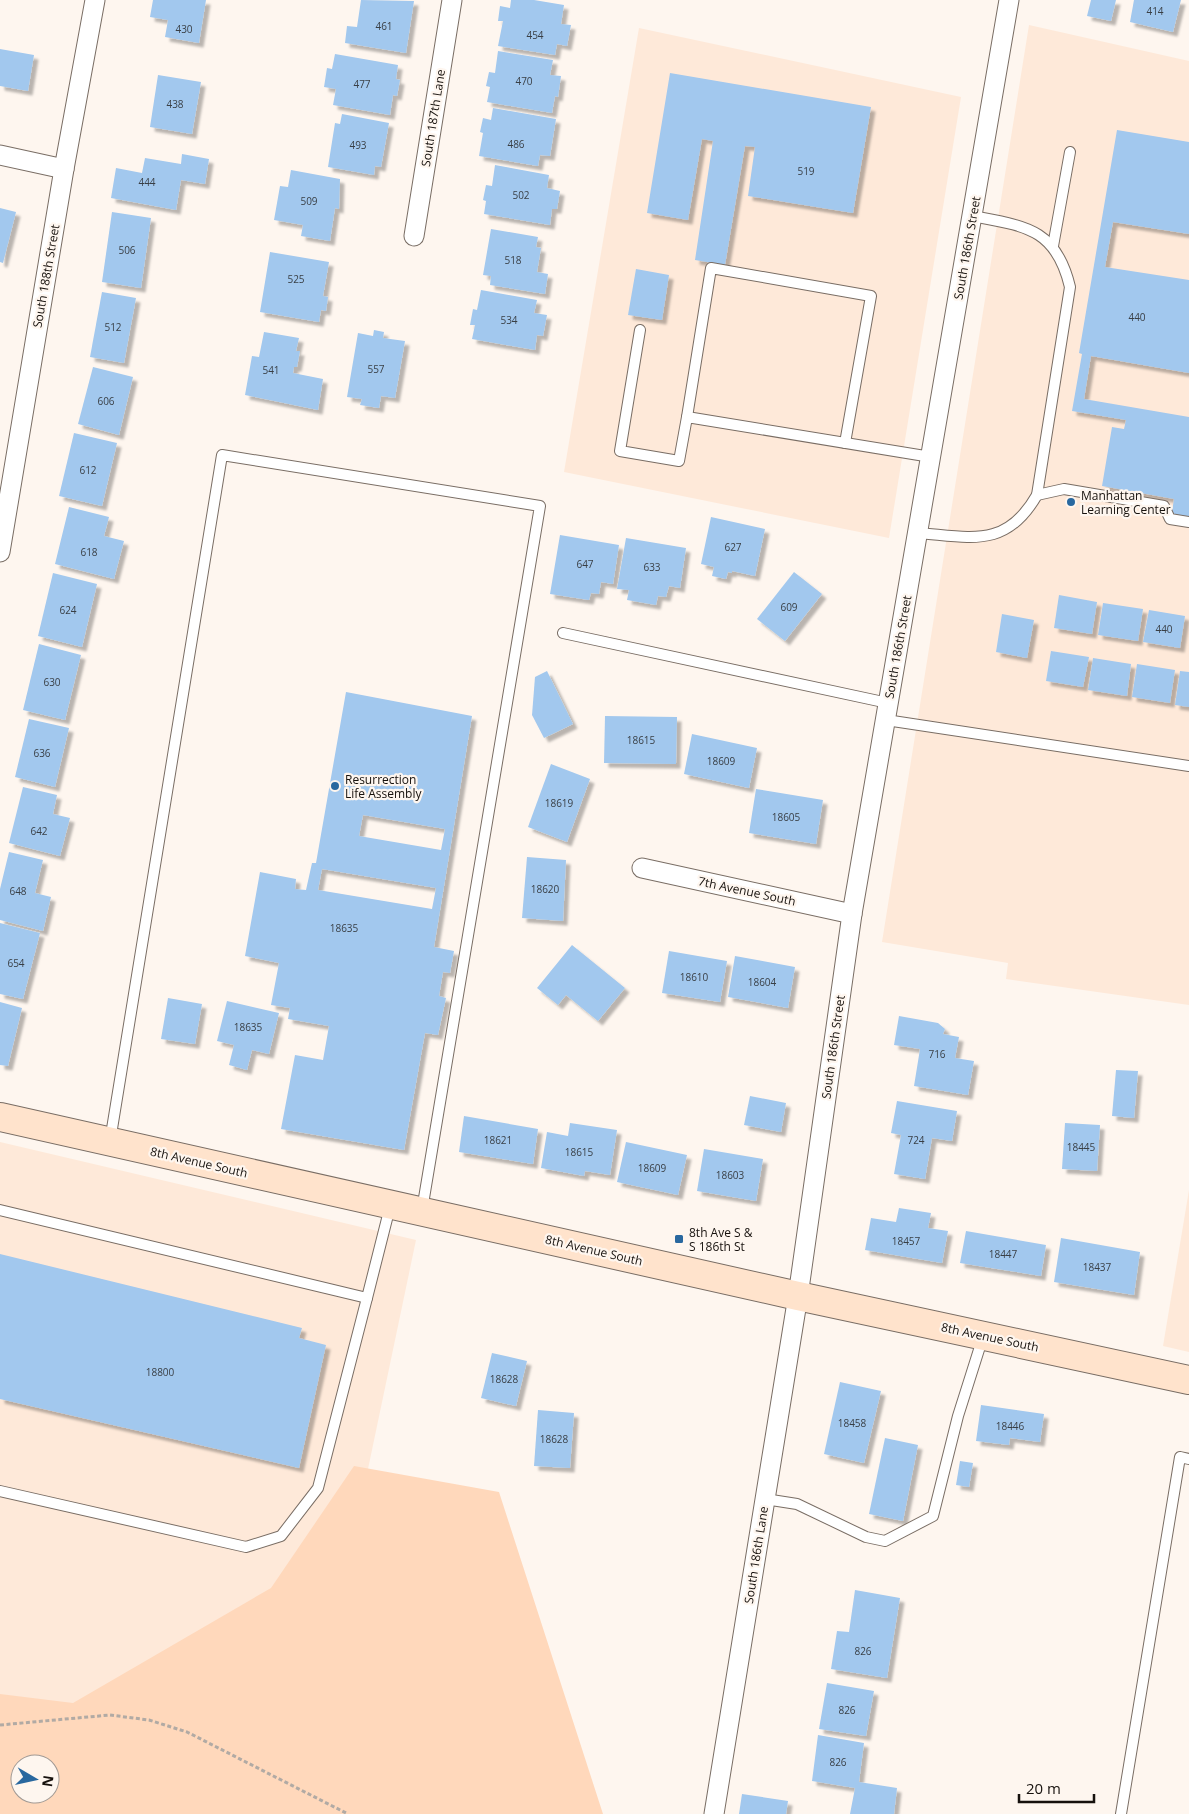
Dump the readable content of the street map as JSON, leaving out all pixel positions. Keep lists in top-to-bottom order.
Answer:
{
  "streets": {
    "street": [
      "South 187th Lane",
      "South 186th Street",
      "South 188th Street",
      "7th Avenue South",
      "8th Avenue South",
      "South 186th Lane"
    ]
  },
  "crossings": [
    ["South 186th Street", "7th Avenue South"],
    ["South 186th Street", "8th Avenue South"],
    ["South 186th Street", "South 186th Lane"],
    ["8th Avenue South", "South 186th Lane"]
  ],
  "places": {
    "other": ["Manhattan Learning Center", "Resurrection Life Assembly"],
    "transit": ["8th Ave S & S 186th St"]
  },
  "house_numbers": [
    "414",
    "461",
    "430",
    "454",
    "470",
    "477",
    "438",
    "486",
    "493",
    "519",
    "444",
    "502",
    "509",
    "506",
    "518",
    "525",
    "440",
    "534",
    "512",
    "557",
    "541",
    "606",
    "612",
    "627",
    "618",
    "647",
    "633",
    "609",
    "624",
    "440",
    "630",
    "18615",
    "636",
    "18609",
    "18619",
    "18605",
    "642",
    "18620",
    "648",
    "18635",
    "654",
    "18610",
    "18604",
    "18635",
    "716",
    "18621",
    "724",
    "18445",
    "18615",
    "18609",
    "18603",
    "18457",
    "18447",
    "18437",
    "18800",
    "18628",
    "18458",
    "18446",
    "18628",
    "826",
    "826",
    "826"
  ],
  "scale_bar": "20 m",
  "north": "right"
}
